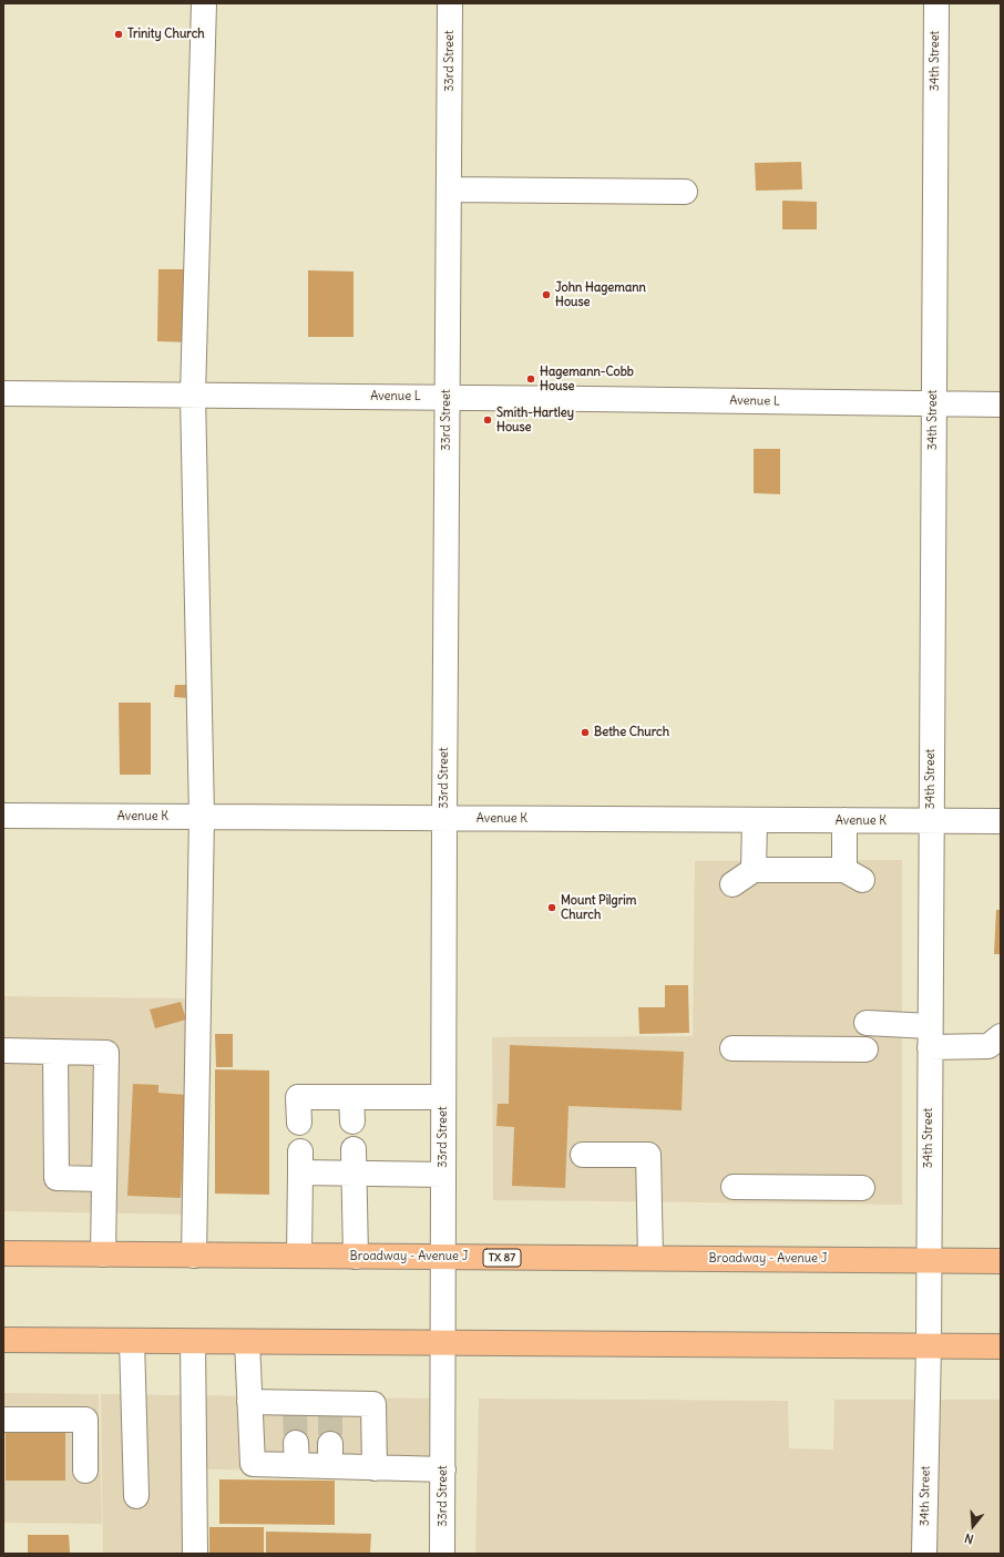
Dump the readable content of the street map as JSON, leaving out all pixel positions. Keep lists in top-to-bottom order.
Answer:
{
  "streets": {
    "main road": ["Broadway - Avenue J", "TX 87"],
    "street": [
      "33rd Street",
      "34th Street",
      "Avenue L",
      "Avenue K"
    ]
  },
  "crossings": [
    ["33rd Street", "Avenue L"],
    ["33rd Street", "Avenue K"],
    ["33rd Street", "Broadway - Avenue J"],
    ["34th Street", "Avenue L"],
    ["34th Street", "Avenue K"],
    ["34th Street", "Broadway - Avenue J"]
  ],
  "places": [
    "Trinity Church",
    "John Hagemann House",
    "Hagemann-Cobb House",
    "Smith-Hartley House",
    "Bethe Church",
    "Mount Pilgrim Church"
  ],
  "north": "bottom"
}
